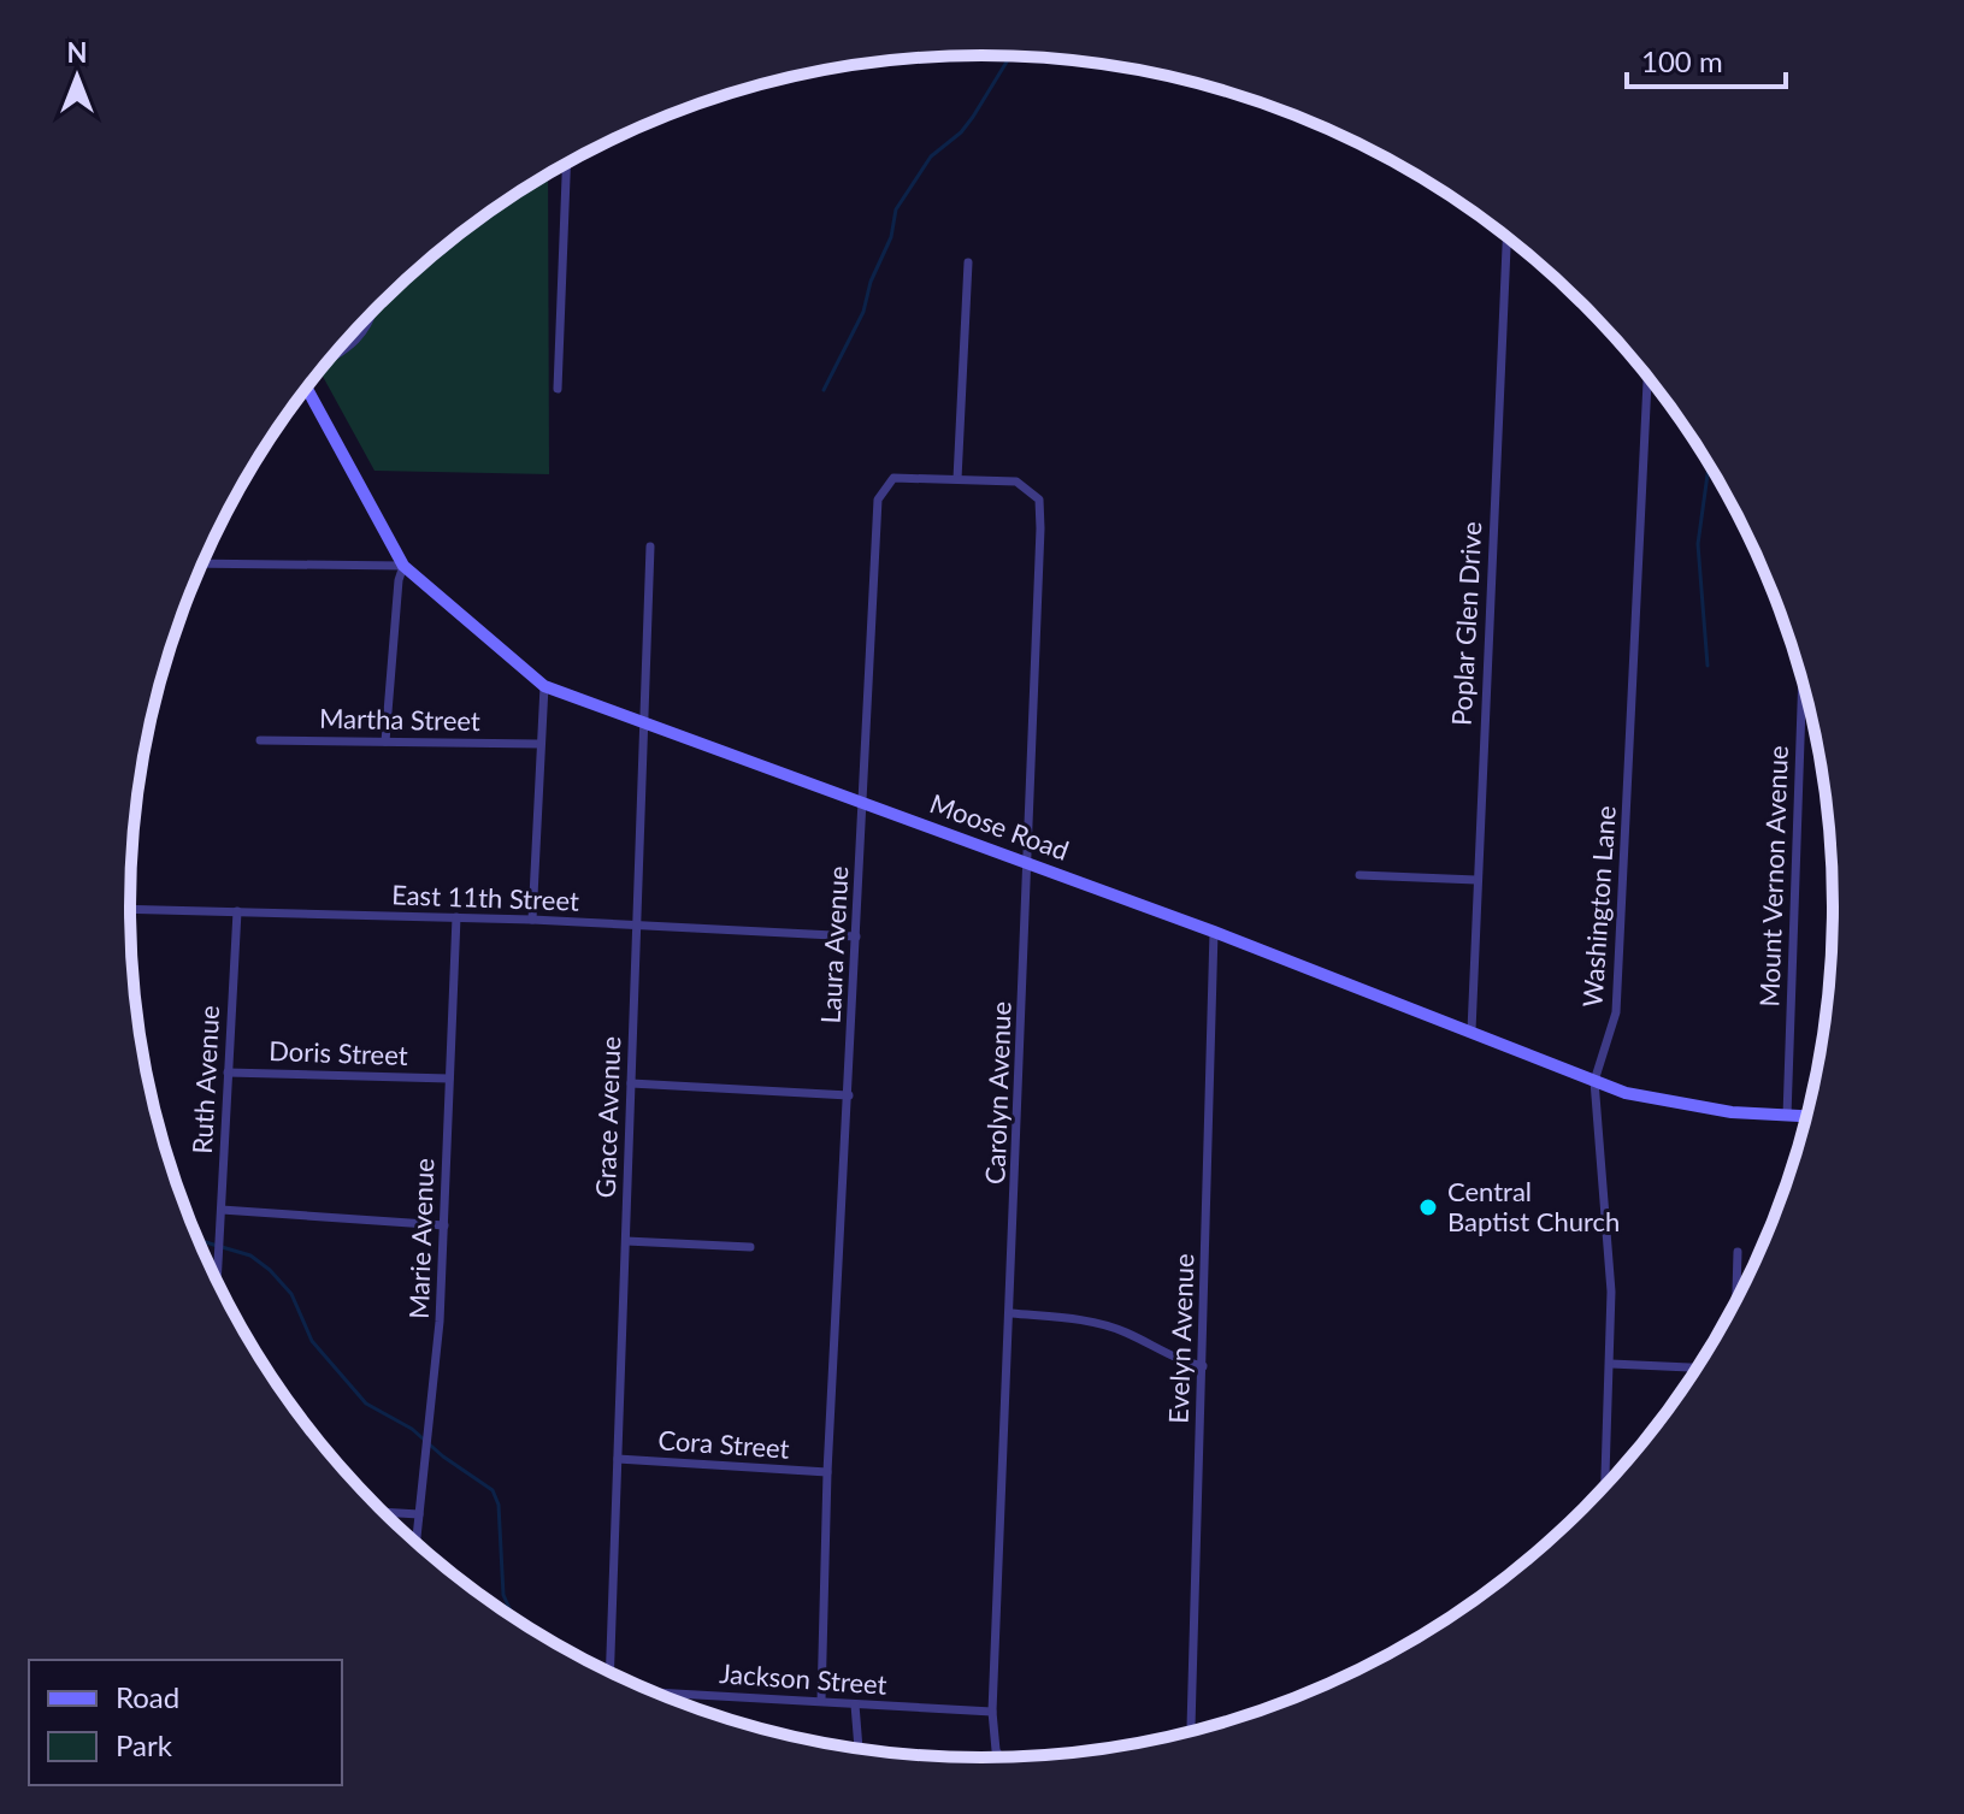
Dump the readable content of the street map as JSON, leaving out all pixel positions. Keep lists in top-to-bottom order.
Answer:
{
  "streets": {
    "street": [
      "Poplar Glen Drive",
      "Martha Street",
      "Moose Road",
      "Mount Vernon Avenue",
      "East 11th Street",
      "Washington Lane",
      "Laura Avenue",
      "Doris Street",
      "Ruth Avenue",
      "Carolyn Avenue",
      "Grace Avenue",
      "Marie Avenue",
      "Evelyn Avenue",
      "Cora Street",
      "Jackson Street"
    ]
  },
  "crossings": [
    ["Poplar Glen Drive", "Moose Road"],
    ["Moose Road", "Mount Vernon Avenue"],
    ["Moose Road", "Washington Lane"],
    ["Moose Road", "Laura Avenue"],
    ["Moose Road", "Carolyn Avenue"],
    ["Moose Road", "Grace Avenue"],
    ["Moose Road", "Evelyn Avenue"],
    ["East 11th Street", "Laura Avenue"],
    ["East 11th Street", "Ruth Avenue"],
    ["East 11th Street", "Grace Avenue"],
    ["East 11th Street", "Marie Avenue"],
    ["Laura Avenue", "Carolyn Avenue"],
    ["Laura Avenue", "Cora Street"],
    ["Laura Avenue", "Jackson Street"],
    ["Doris Street", "Ruth Avenue"],
    ["Doris Street", "Marie Avenue"],
    ["Carolyn Avenue", "Jackson Street"],
    ["Grace Avenue", "Cora Street"]
  ],
  "places": ["Central Baptist Church"],
  "legend": ["Road", "Park"],
  "scale_bar": "100 m",
  "north": "top"
}
